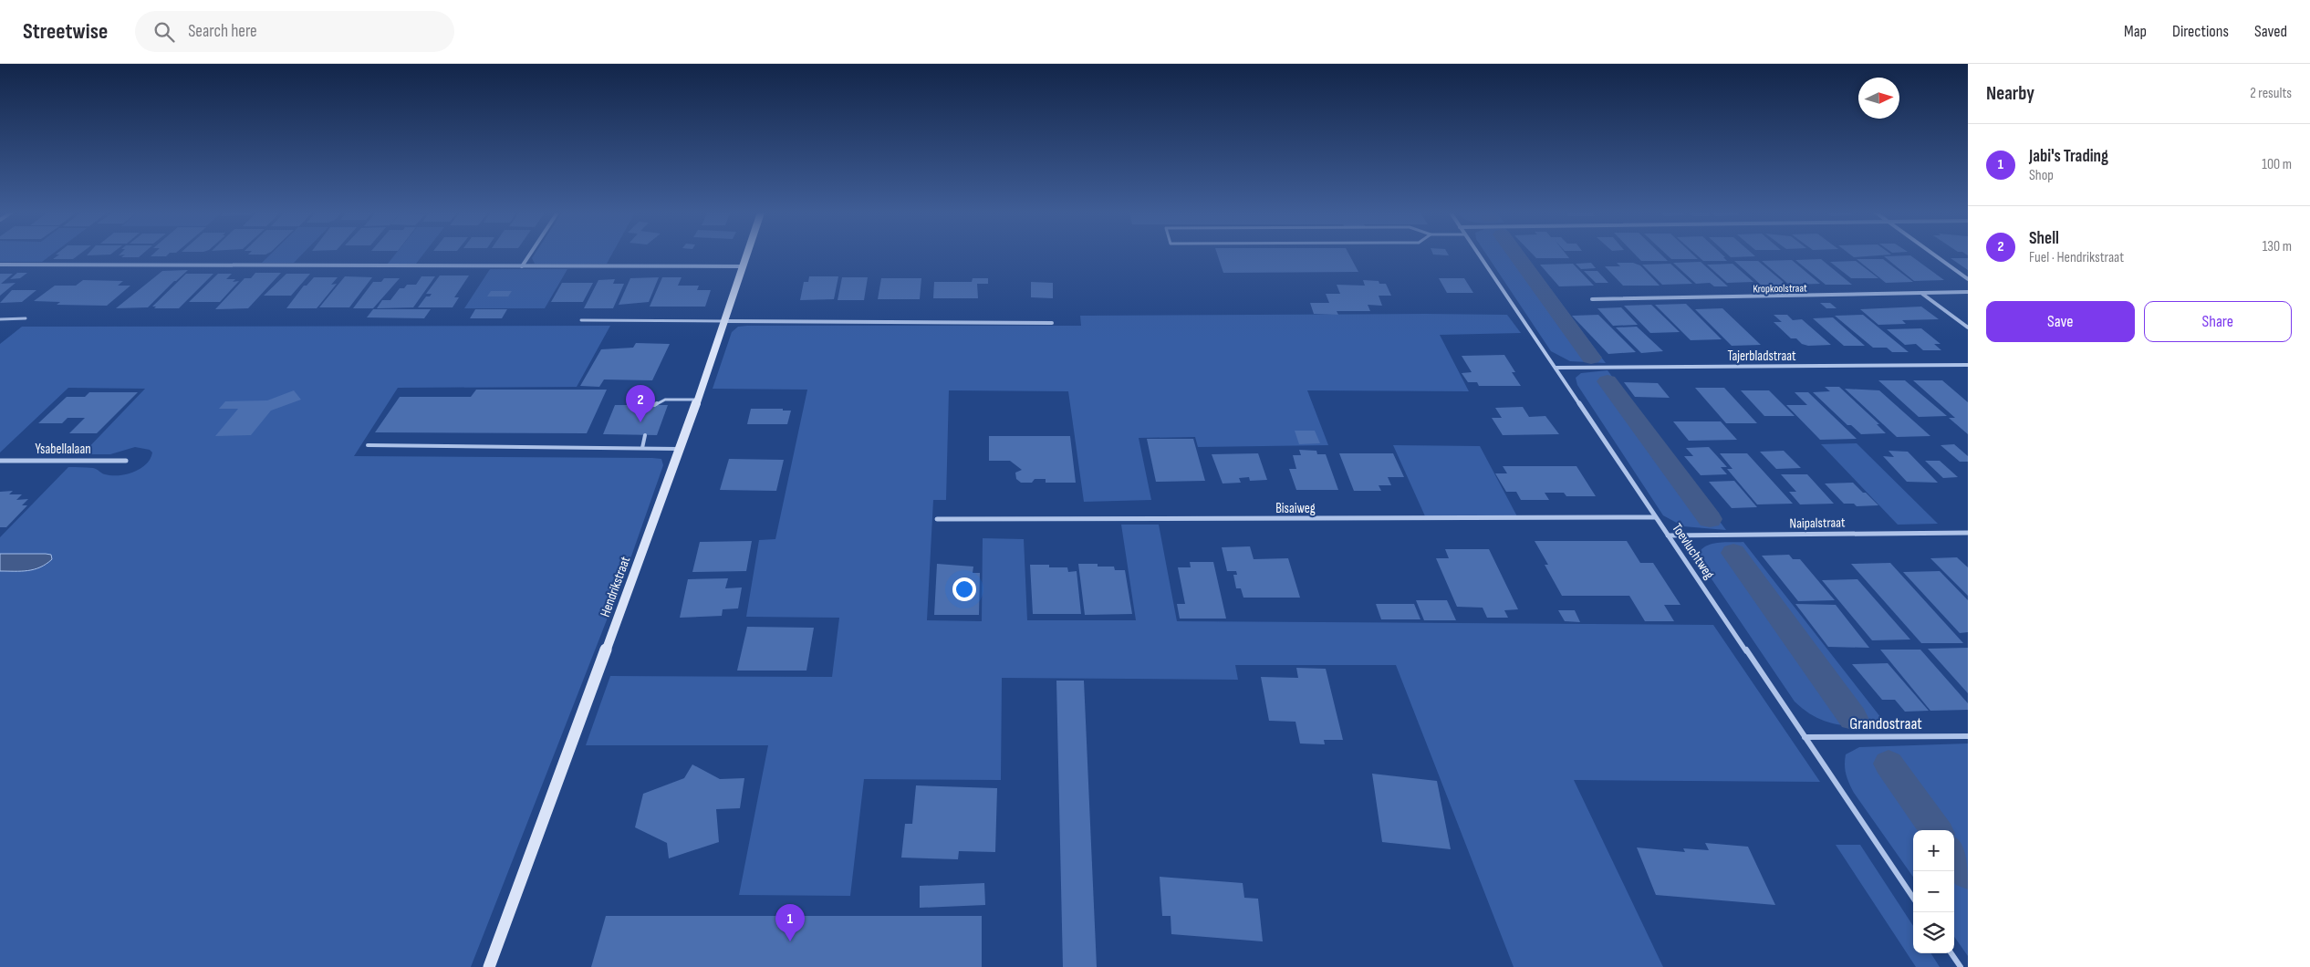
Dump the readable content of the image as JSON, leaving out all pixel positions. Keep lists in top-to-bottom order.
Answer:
{
  "streets": {
    "street": [
      "Kropkoolstraat",
      "Tajerbladstraat",
      "Ysabellalaan",
      "Bisaiweg",
      "Naipalstraat",
      "Toevluchtweg",
      "Hendrikstraat",
      "Grandostraat"
    ]
  },
  "crossings": [
    ["Tajerbladstraat", "Toevluchtweg"],
    ["Bisaiweg", "Toevluchtweg"],
    ["Naipalstraat", "Toevluchtweg"],
    ["Toevluchtweg", "Grandostraat"]
  ],
  "north": "right",
  "page": {
    "header": "Streetwise",
    "search": "Search here",
    "nav": ["Map", "Directions", "Saved"],
    "heading": ["Nearby", "2 results"],
    "list": [
      {
        "mark": "1",
        "name": "Jabi's Trading",
        "note": "Shop",
        "value": "100 m"
      },
      {
        "mark": "2",
        "name": "Shell",
        "note": "Fuel · Hendrikstraat",
        "value": "130 m"
      }
    ],
    "buttons": ["Save", "Share"],
    "pins": ["2", "1"],
    "map_buttons": ["+", "−"]
  }
}
